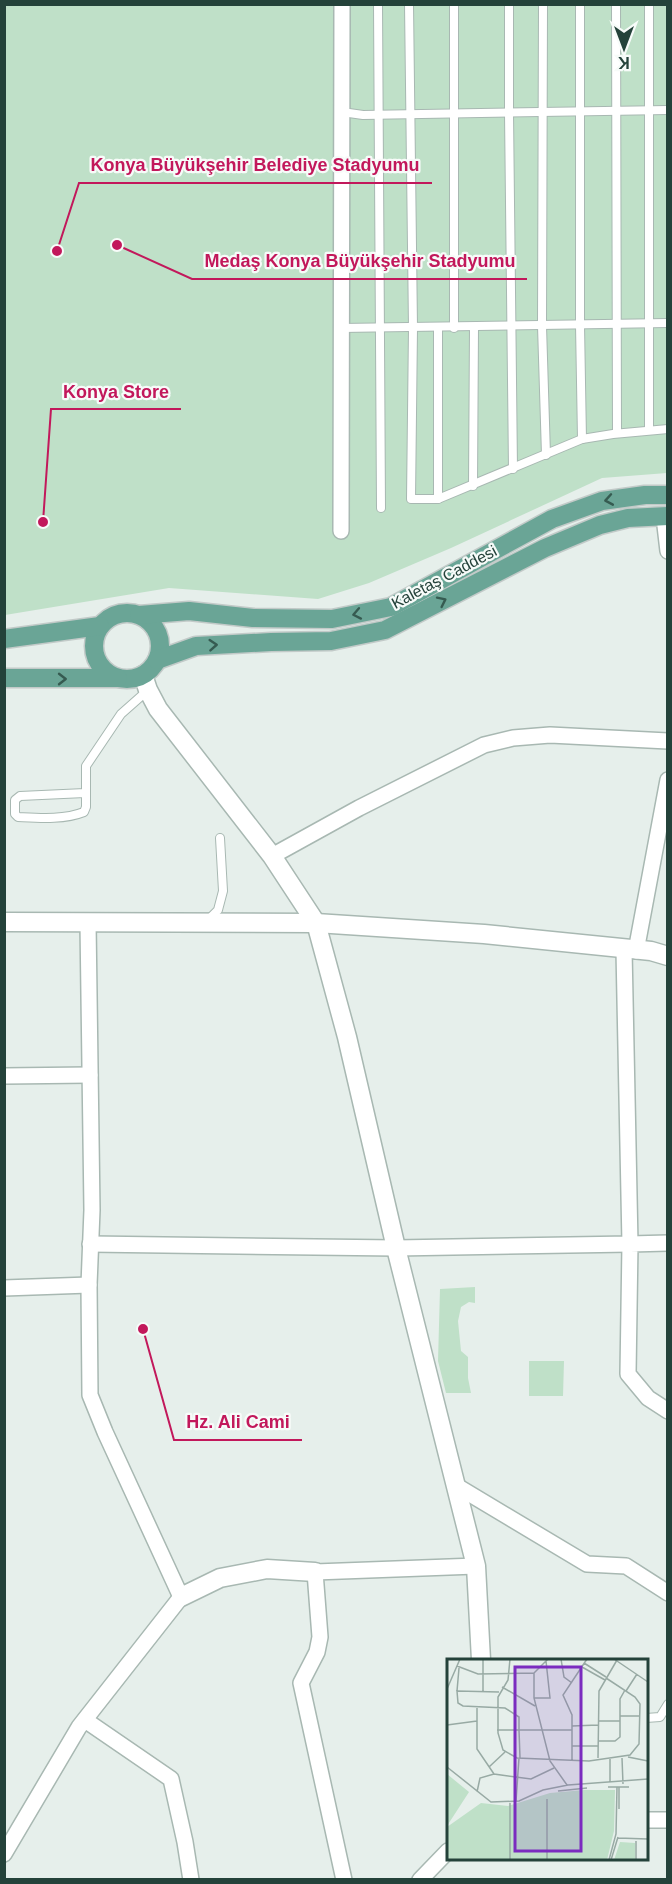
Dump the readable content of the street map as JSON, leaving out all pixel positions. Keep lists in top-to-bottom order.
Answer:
{
  "streets": {
    "main road": ["Kaletaş Caddesi"]
  },
  "places": [
    "Medaş Konya Büyükşehir Stadyumu",
    "Konya Büyükşehir Belediye Stadyumu",
    "Konya Store",
    "Hz. Ali Cami"
  ],
  "north": "bottom"
}
